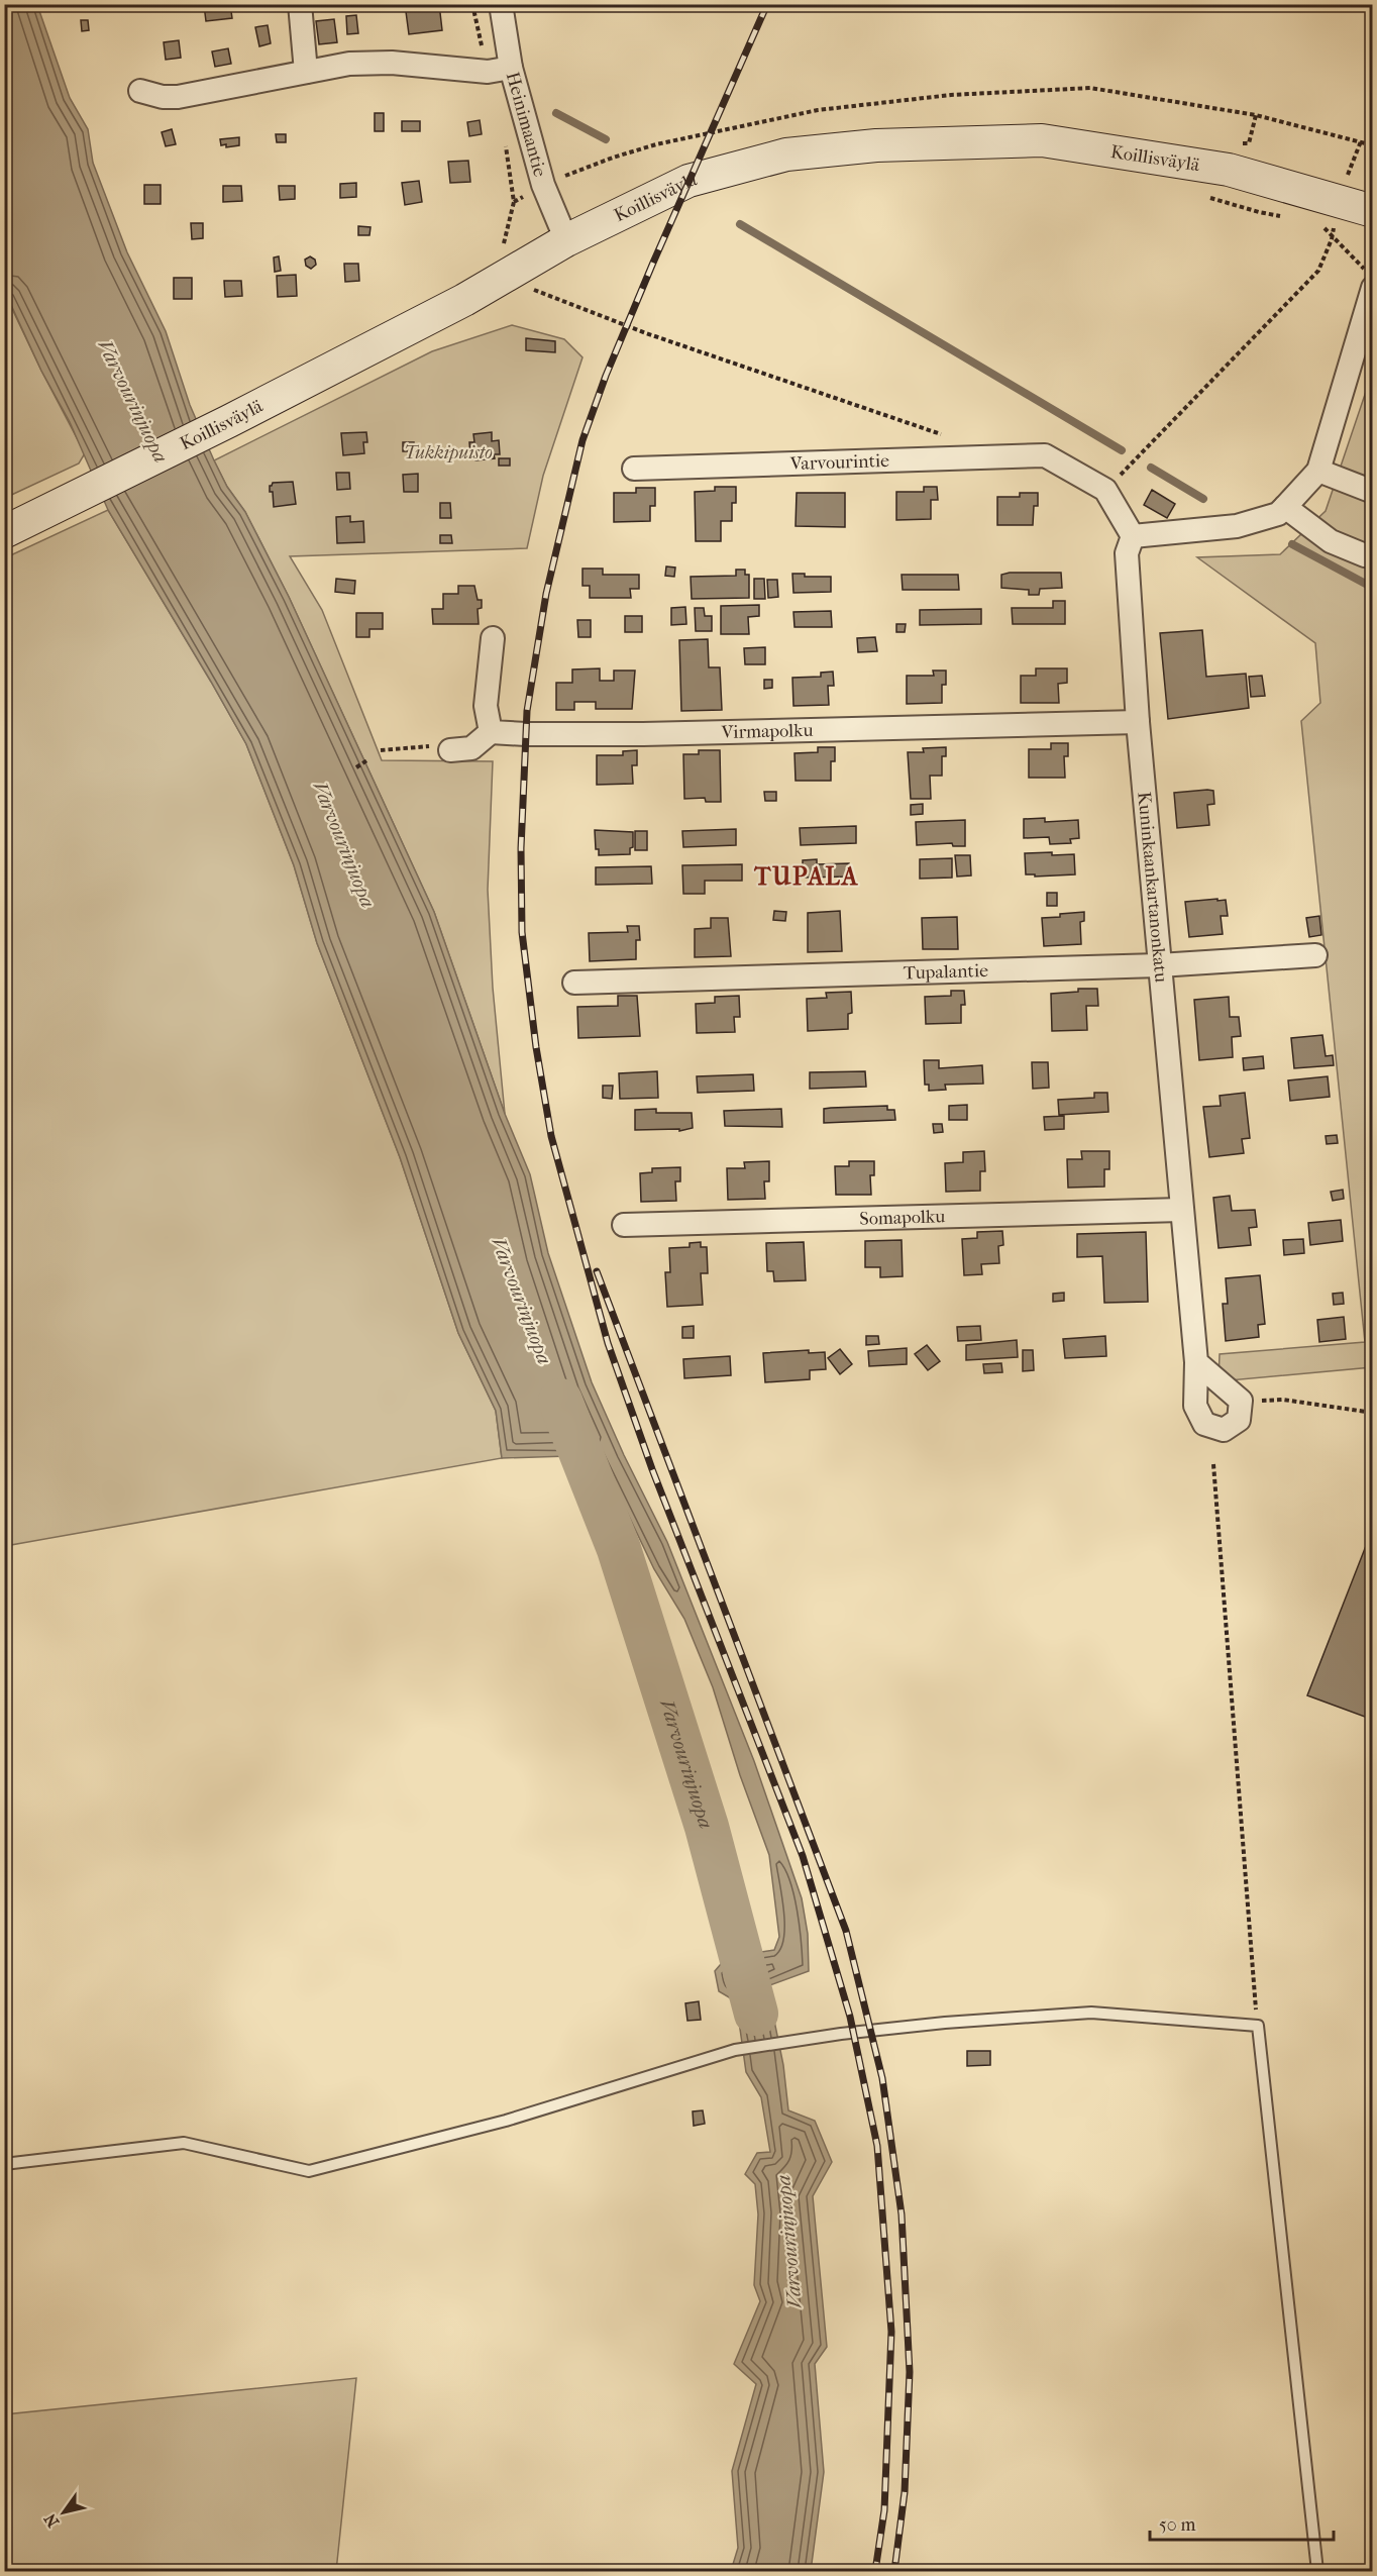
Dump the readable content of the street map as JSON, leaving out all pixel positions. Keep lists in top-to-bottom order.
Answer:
{
  "streets": {
    "main road": ["Koillisväylä"],
    "street": [
      "Heinimaantie",
      "Varvourintie",
      "Virmapolku",
      "Kuninkaankartanonkatu",
      "Tupalantie",
      "Somapolku"
    ]
  },
  "crossings": [
    ["Heinimaantie", "Koillisväylä"],
    ["Virmapolku", "Kuninkaankartanonkatu"],
    ["Kuninkaankartanonkatu", "Tupalantie"],
    ["Kuninkaankartanonkatu", "Somapolku"]
  ],
  "districts": ["TUPALA"],
  "water": ["Varvourinjuopa"],
  "parks": ["Tukkipuisto"],
  "scale_bar": "50 m",
  "north": "bottom left"
}
